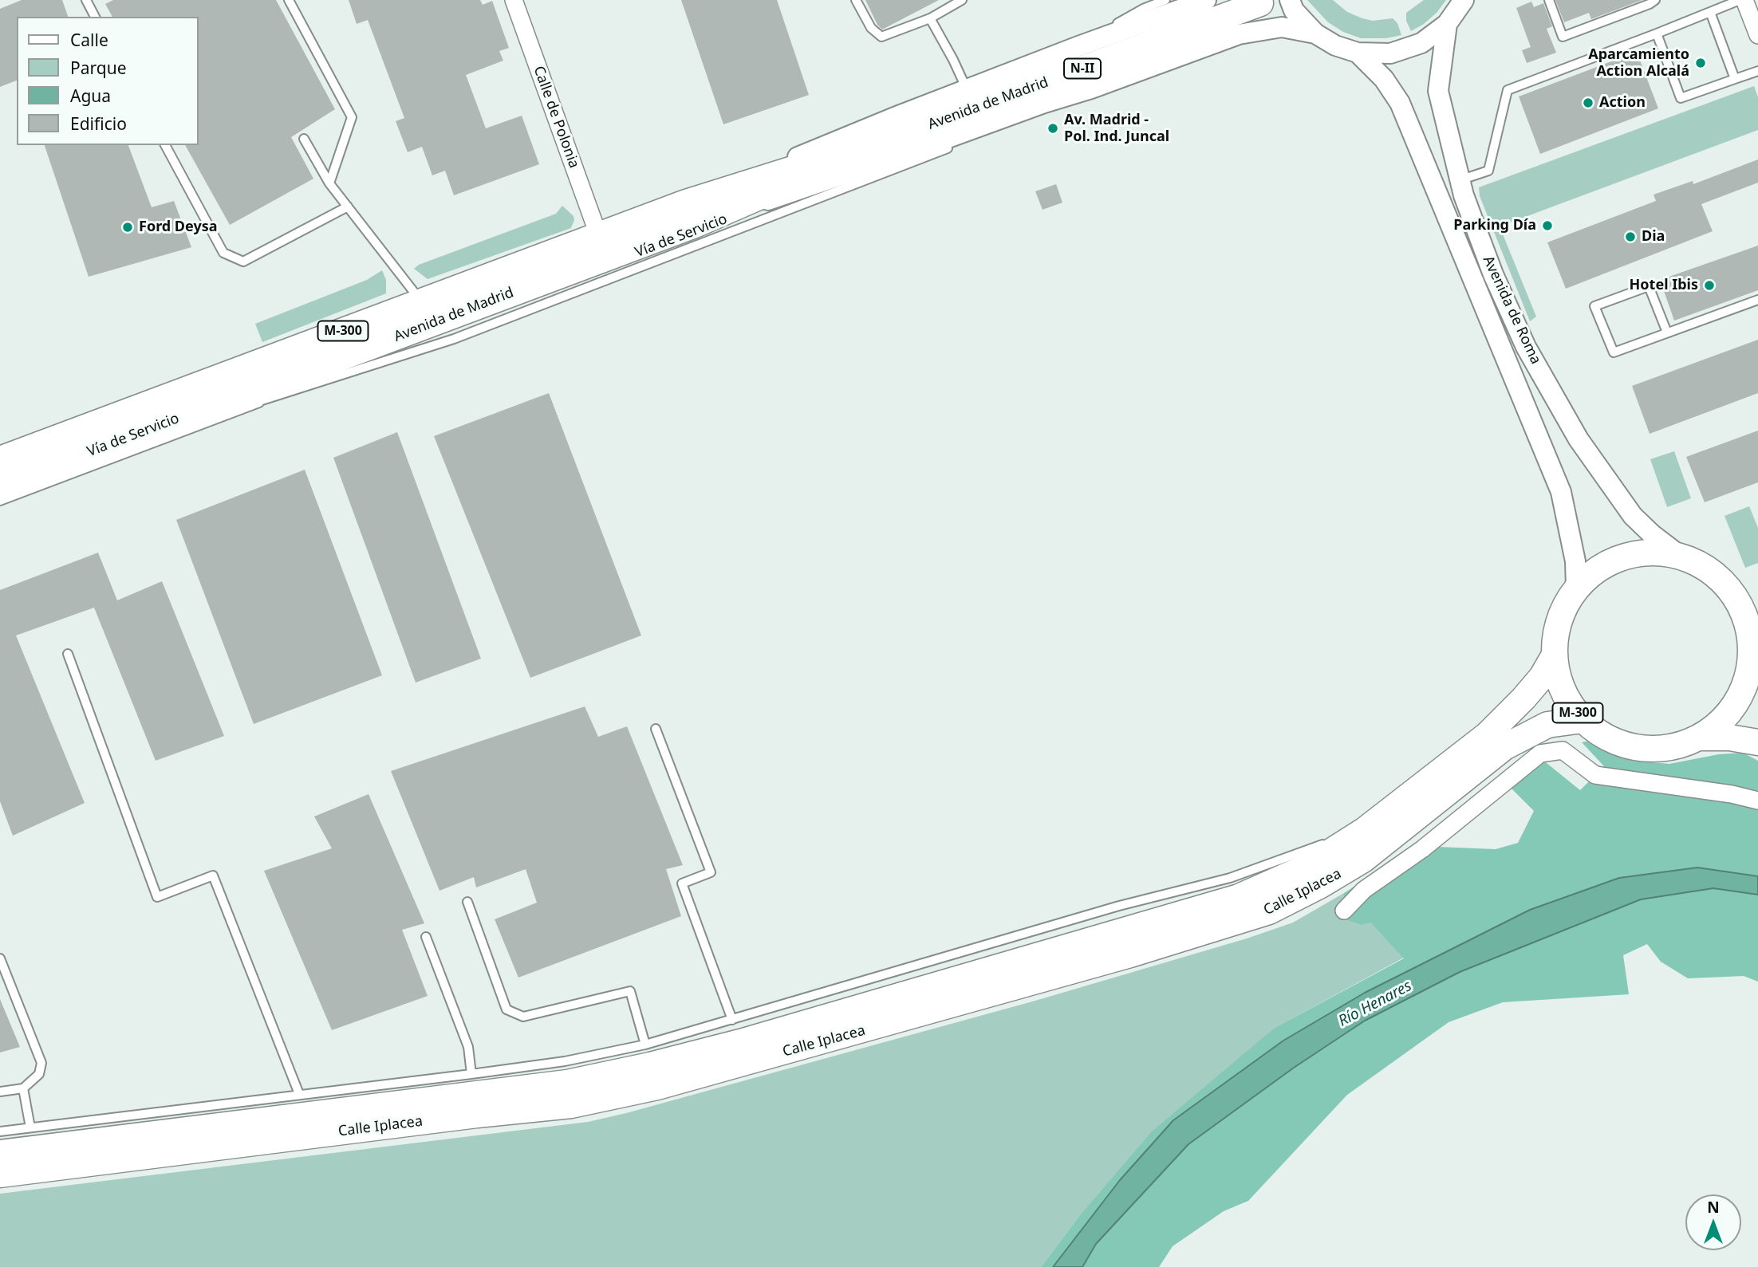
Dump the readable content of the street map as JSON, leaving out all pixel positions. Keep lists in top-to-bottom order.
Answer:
{
  "streets": {
    "main road": [
      "N-II",
      "Avenida de Madrid",
      "M-300",
      "Calle Iplacea"
    ],
    "street": ["Calle de Polonia", "Avenida de Roma"],
    "lane": ["Vía de Servicio"]
  },
  "crossings": [
    ["Avenida de Madrid", "Calle de Polonia"],
    ["Avenida de Madrid", "Vía de Servicio"],
    ["Avenida de Madrid", "M-300"],
    ["Vía de Servicio", "M-300"],
    ["Avenida de Roma", "M-300"],
    ["Avenida de Roma", "Calle Iplacea"],
    ["M-300", "Calle Iplacea"]
  ],
  "water": ["Río Henares"],
  "places": [
    "Aparcamiento Action Alcalá",
    "Action",
    "Av. Madrid - Pol. Ind. Juncal",
    "Parking Día",
    "Ford Deysa",
    "Dia",
    "Hotel Ibis"
  ],
  "legend": [
    "Calle",
    "Parque",
    "Agua",
    "Edificio"
  ],
  "north": "top"
}
